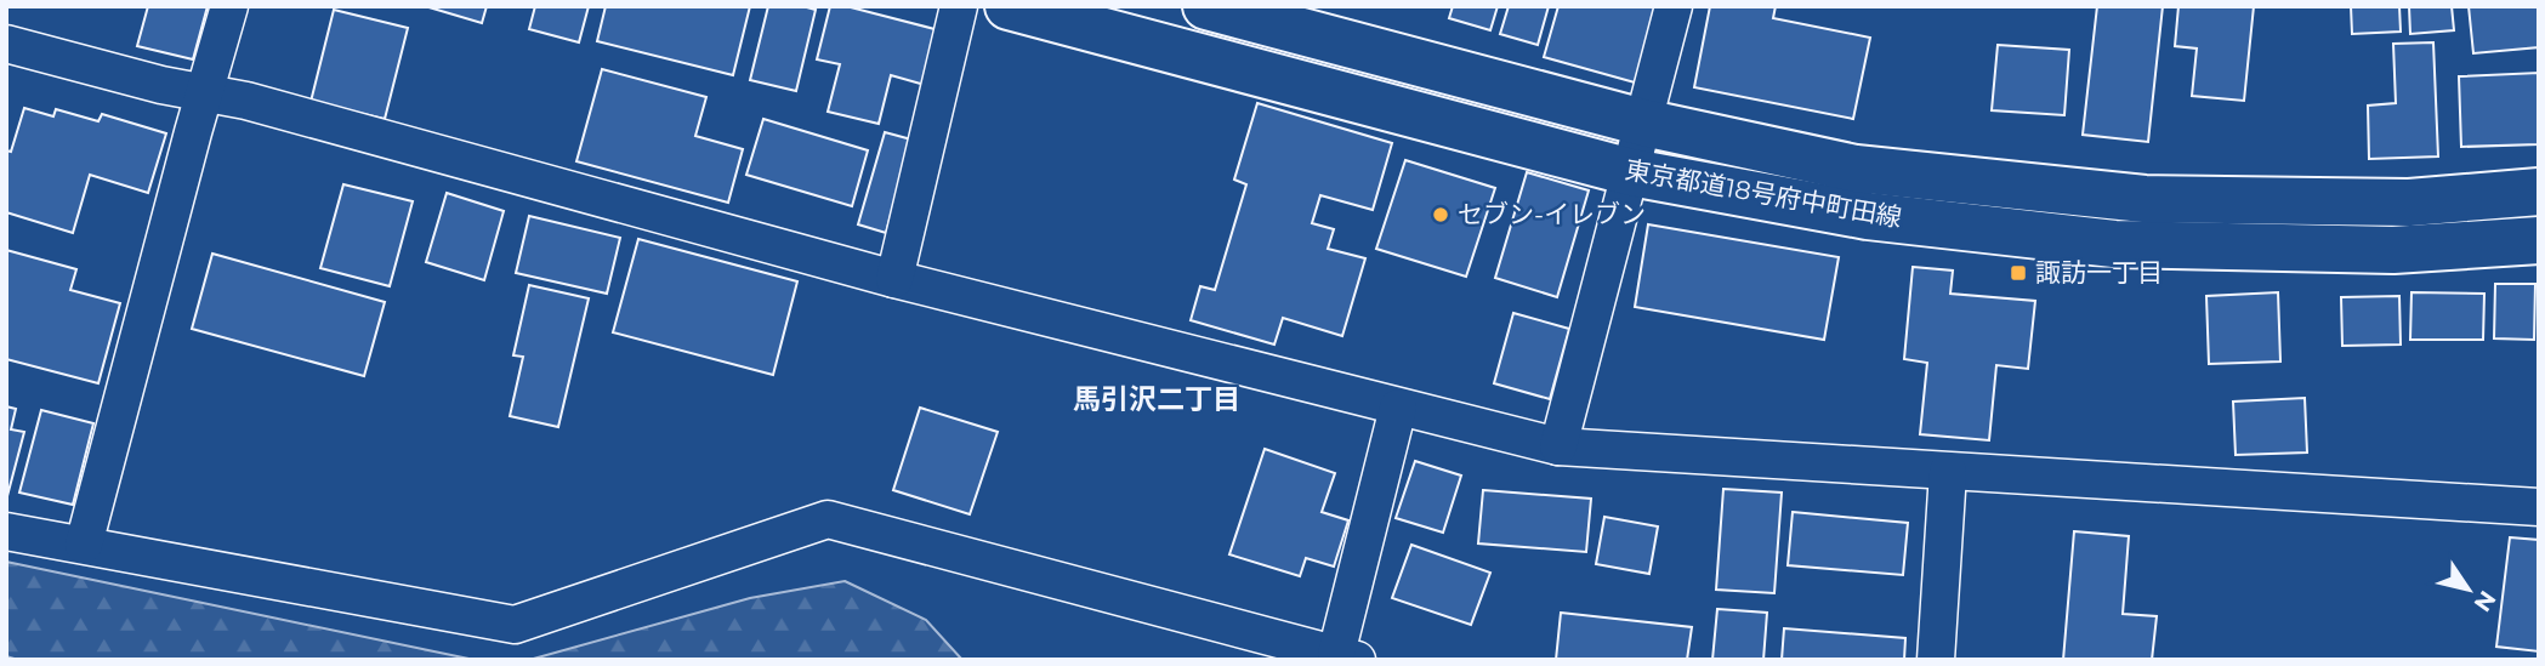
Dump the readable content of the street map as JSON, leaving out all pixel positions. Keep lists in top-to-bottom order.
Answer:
{
  "streets": {
    "main road": ["東京都道18号府中町田線"]
  },
  "districts": ["馬引沢二丁目"],
  "places": {
    "other": ["セブン-イレブン"],
    "transit": ["諏訪一丁目"]
  },
  "north": "bottom right"
}
